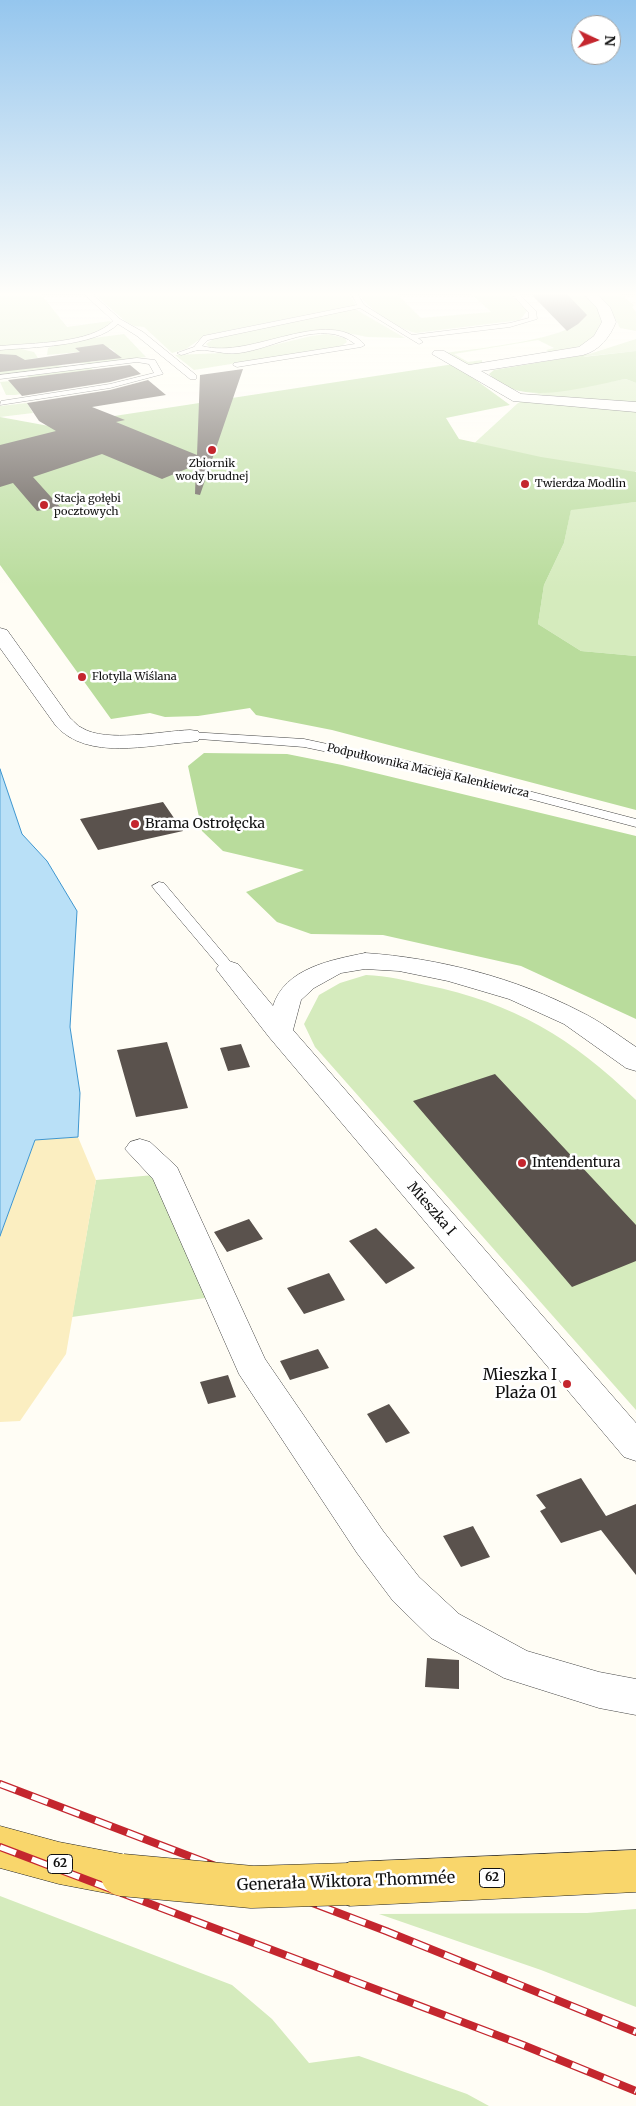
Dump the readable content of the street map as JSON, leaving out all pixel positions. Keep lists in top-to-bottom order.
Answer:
{
  "streets": {
    "main road": ["62", "Generała Wiktora Thommée"],
    "street": ["Podpułkownika Macieja Kalenkiewicza", "Mieszka I"]
  },
  "places": [
    "Zbiornik wody brudnej",
    "Twierdza Modlin",
    "Stacja gołębi pocztowych",
    "Flotylla Wiślana",
    "Brama Ostrołęcka",
    "Intendentura",
    "Mieszka I Plaża 01"
  ],
  "north": "right"
}
